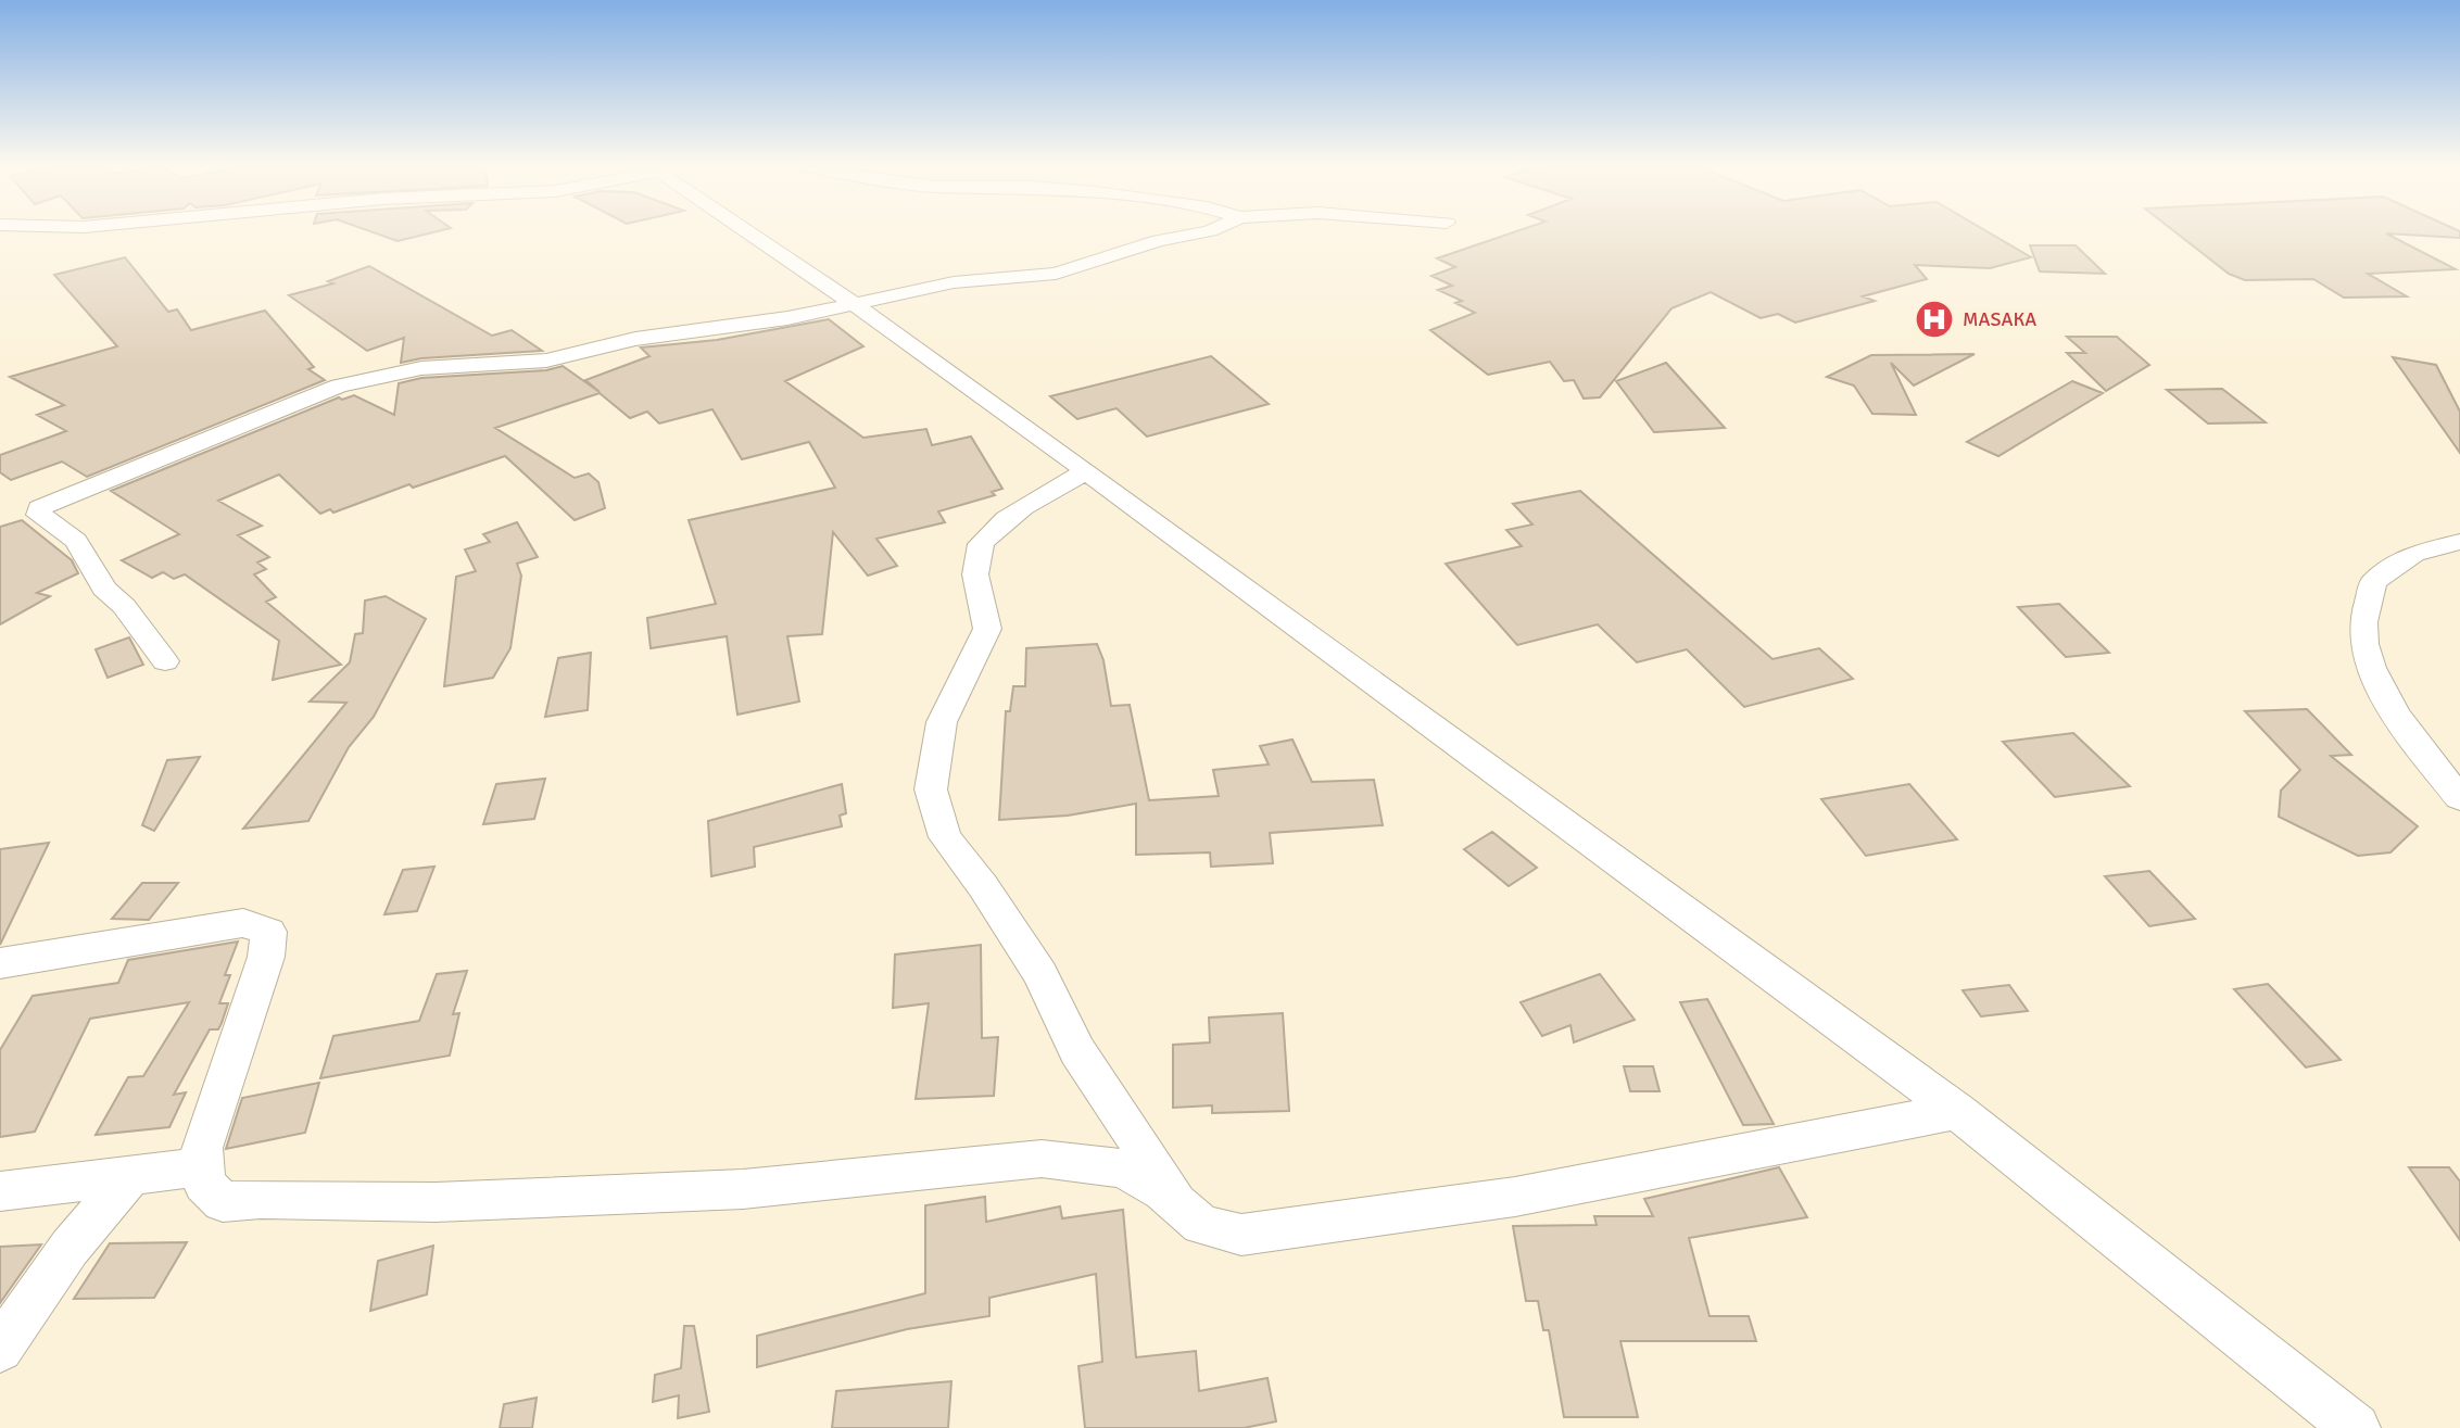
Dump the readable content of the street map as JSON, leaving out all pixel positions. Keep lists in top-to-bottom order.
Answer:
{
  "places": {
    "hospital": ["MASAKA"]
  }
}
